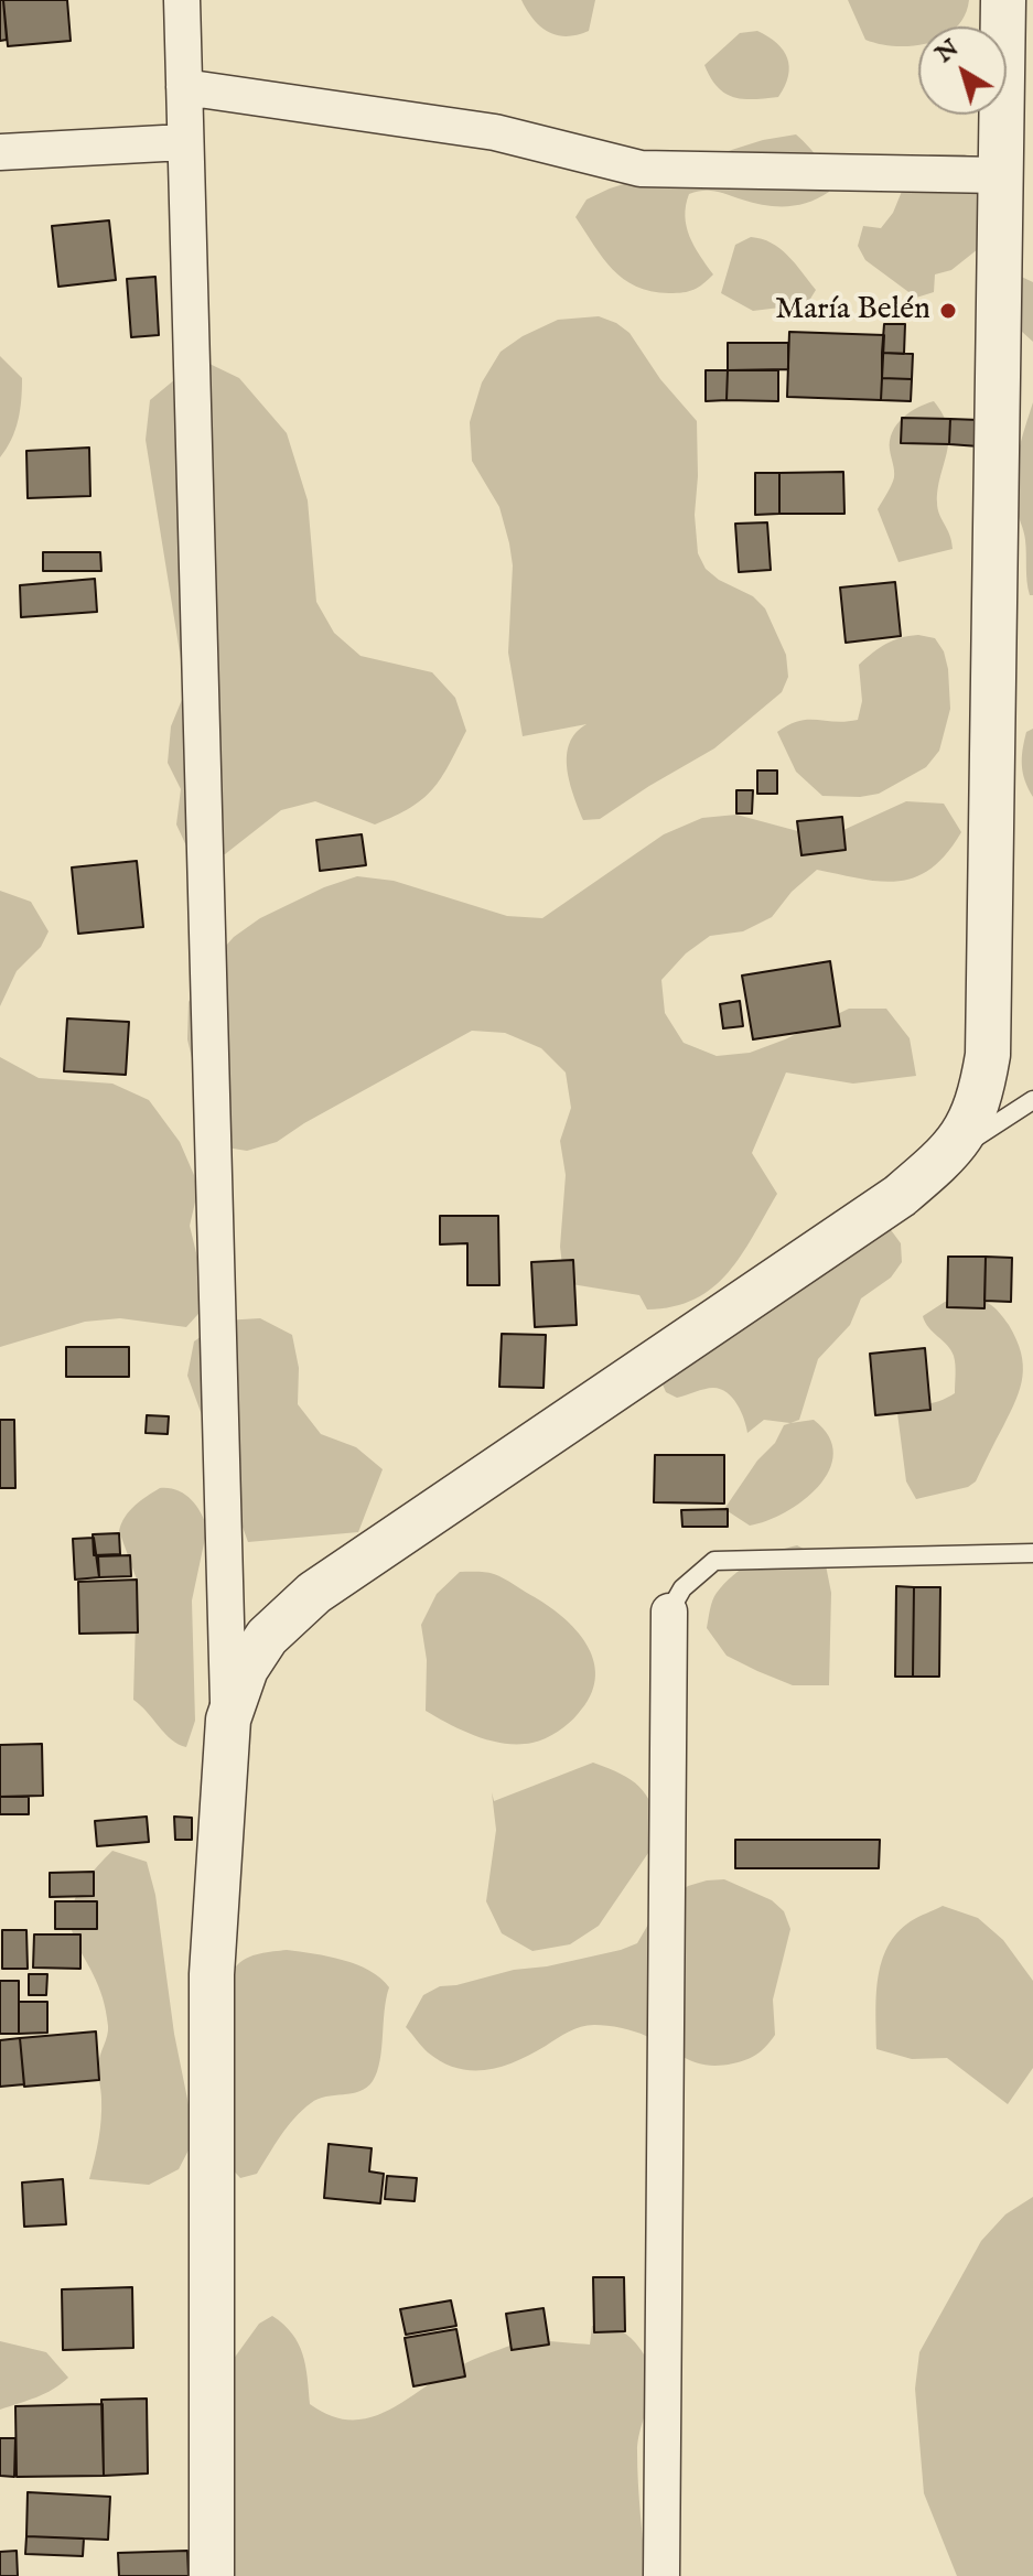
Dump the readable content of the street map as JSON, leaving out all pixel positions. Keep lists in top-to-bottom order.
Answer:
{
  "places": ["María Belén"],
  "north": "top left"
}
